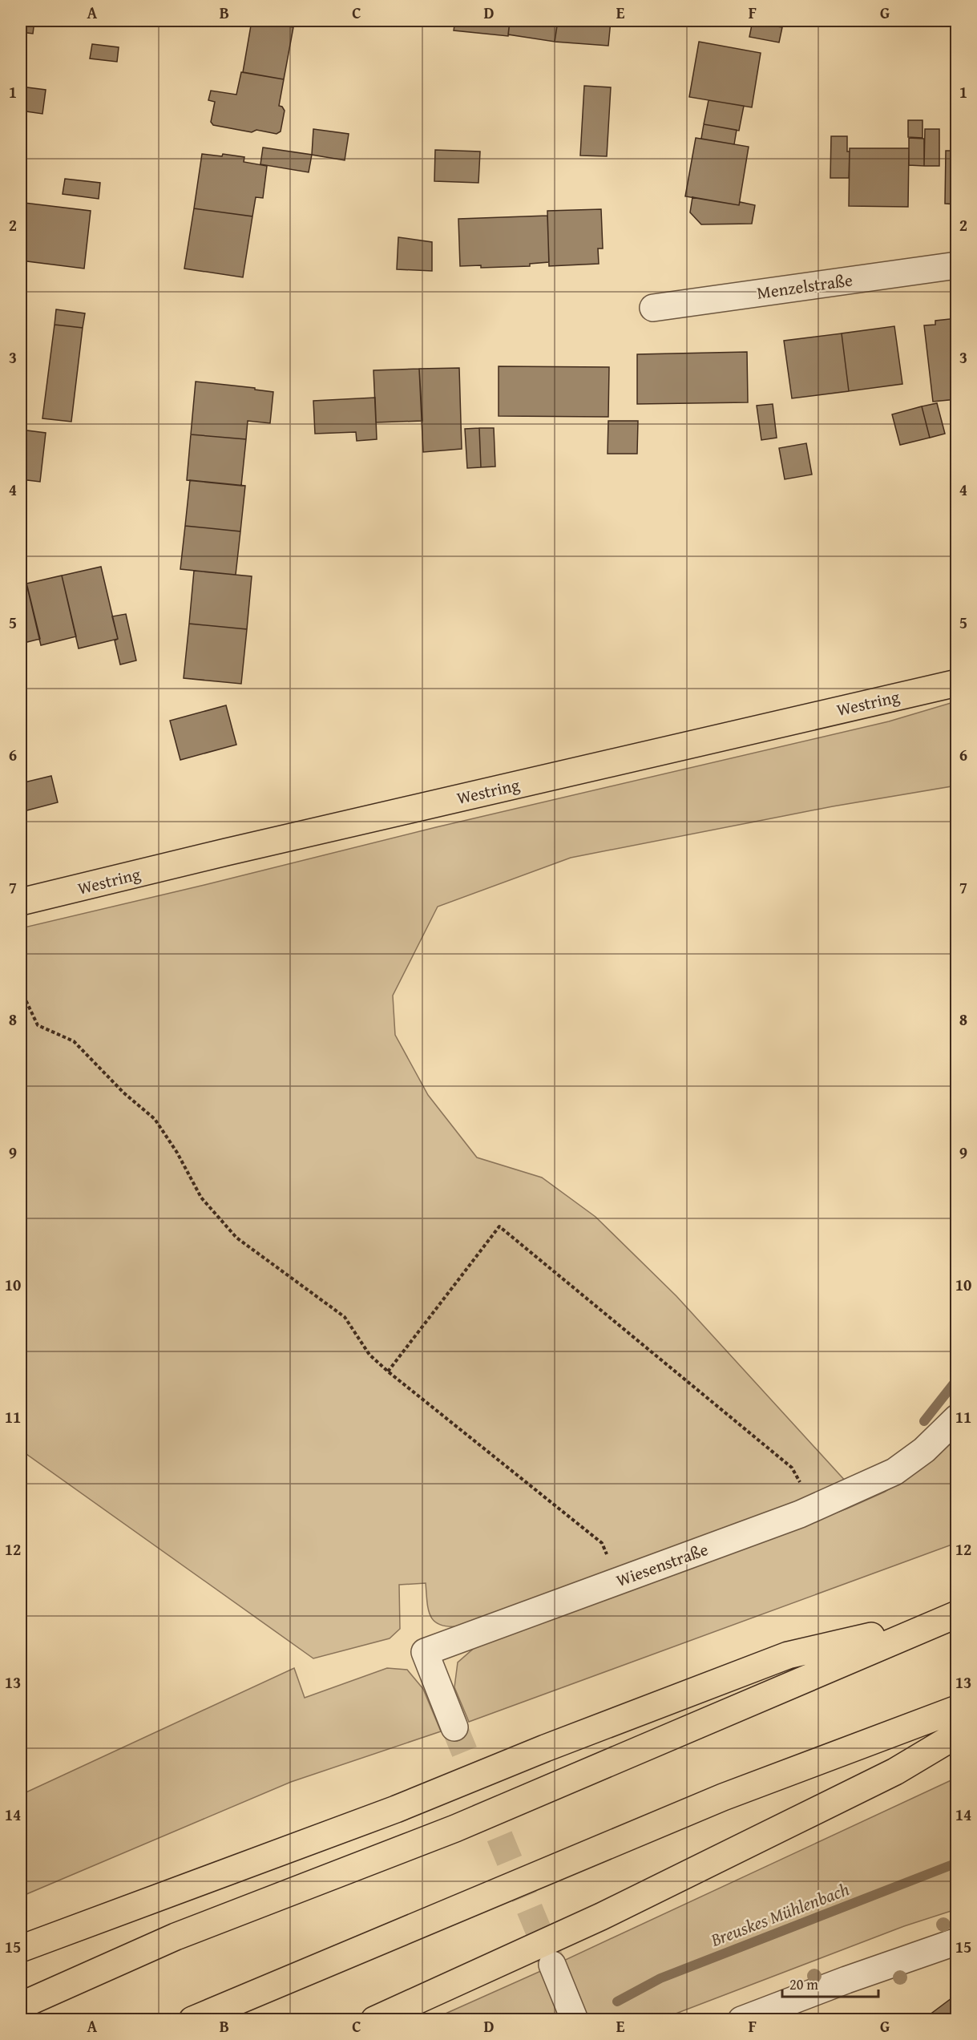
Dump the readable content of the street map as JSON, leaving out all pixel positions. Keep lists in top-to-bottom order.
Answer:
{
  "streets": {
    "main road": ["Westring"],
    "street": ["Menzelstraße", "Wiesenstraße"]
  },
  "water": ["Breuskes Mühlenbach"],
  "scale_bar": "20 m",
  "grid": {
    "columns": [
      "A",
      "B",
      "C",
      "D",
      "E",
      "F",
      "G"
    ],
    "rows": [
      "1",
      "2",
      "3",
      "4",
      "5",
      "6",
      "7",
      "8",
      "9",
      "10",
      "11",
      "12",
      "13",
      "14",
      "15"
    ]
  }
}
